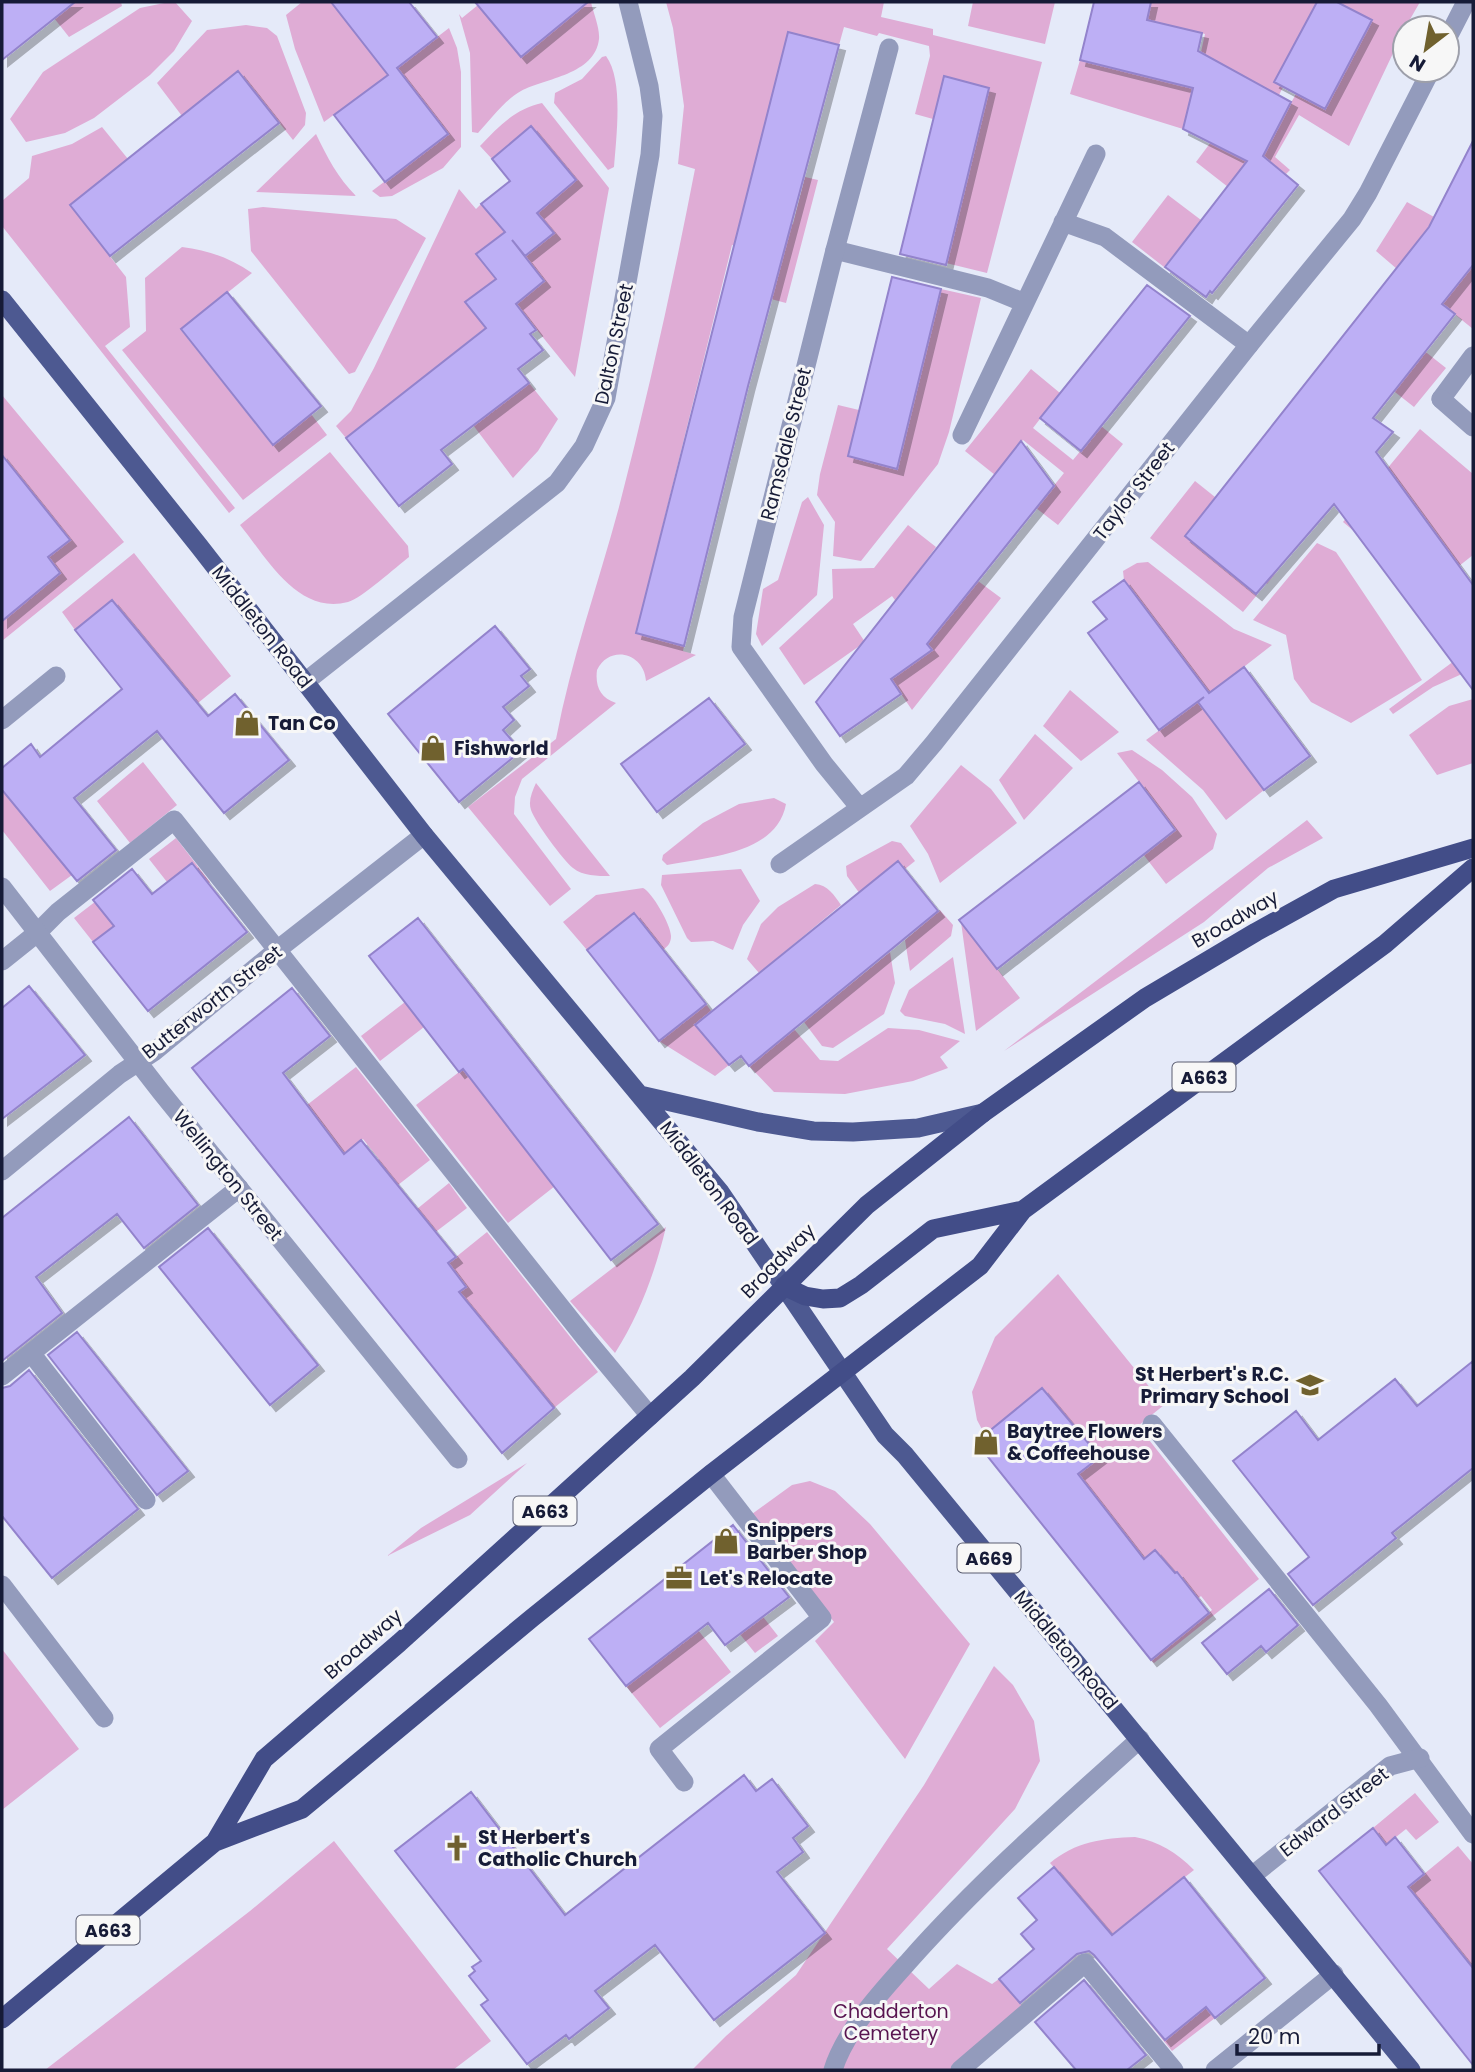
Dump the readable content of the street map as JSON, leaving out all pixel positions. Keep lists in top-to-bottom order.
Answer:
{
  "streets": {
    "highway": ["Broadway", "A663"],
    "main road": ["Middleton Road", "A669"],
    "street": [
      "Dalton Street",
      "Ramsdale Street",
      "Taylor Street",
      "Butterworth Street",
      "Wellington Street",
      "Edward Street"
    ]
  },
  "crossings": [
    ["Dalton Street", "Middleton Road"],
    ["Ramsdale Street", "Taylor Street"],
    ["Middleton Road", "Broadway"],
    ["Middleton Road", "Butterworth Street"],
    ["Middleton Road", "Edward Street"],
    ["Butterworth Street", "Wellington Street"]
  ],
  "parks": ["Chadderton Cemetery"],
  "places": {
    "shop": [
      "Tan Co",
      "Fishworld",
      "Baytree Flowers & Coffeehouse",
      "Snippers Barber Shop"
    ],
    "school or university": ["St Herbert's R.C. Primary School"],
    "office": ["Let's Relocate"],
    "church": ["St Herbert's Catholic Church"]
  },
  "scale_bar": "20 m",
  "north": "bottom left"
}
